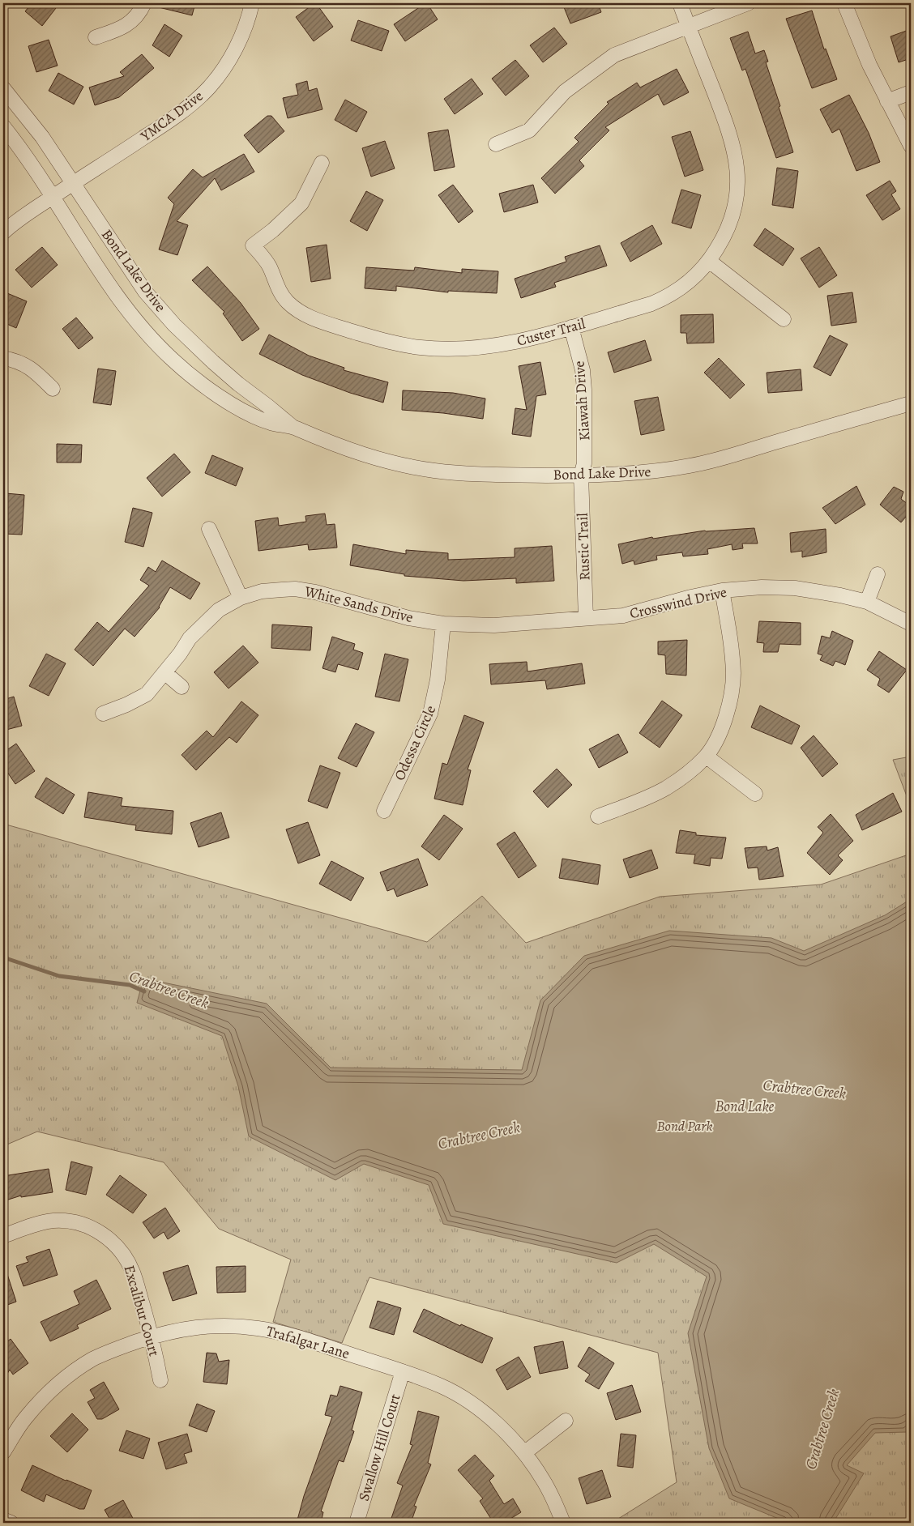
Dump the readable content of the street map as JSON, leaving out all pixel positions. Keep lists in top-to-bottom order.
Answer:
{
  "streets": {
    "street": [
      "YMCA Drive",
      "Bond Lake Drive",
      "Custer Trail",
      "Kiawah Drive",
      "Rustic Trail",
      "Crosswind Drive",
      "White Sands Drive",
      "Odessa Circle",
      "Excalibur Court",
      "Trafalgar Lane",
      "Swallow Hill Court"
    ]
  },
  "crossings": [
    ["YMCA Drive", "Bond Lake Drive"],
    ["Bond Lake Drive", "Kiawah Drive"],
    ["Bond Lake Drive", "Rustic Trail"],
    ["Custer Trail", "Kiawah Drive"],
    ["Kiawah Drive", "Rustic Trail"],
    ["Rustic Trail", "Crosswind Drive"],
    ["Rustic Trail", "White Sands Drive"],
    ["Crosswind Drive", "White Sands Drive"],
    ["White Sands Drive", "Odessa Circle"],
    ["Excalibur Court", "Trafalgar Lane"],
    ["Trafalgar Lane", "Swallow Hill Court"]
  ],
  "water": ["Crabtree Creek", "Bond Lake"],
  "parks": ["Bond Park"]
}
